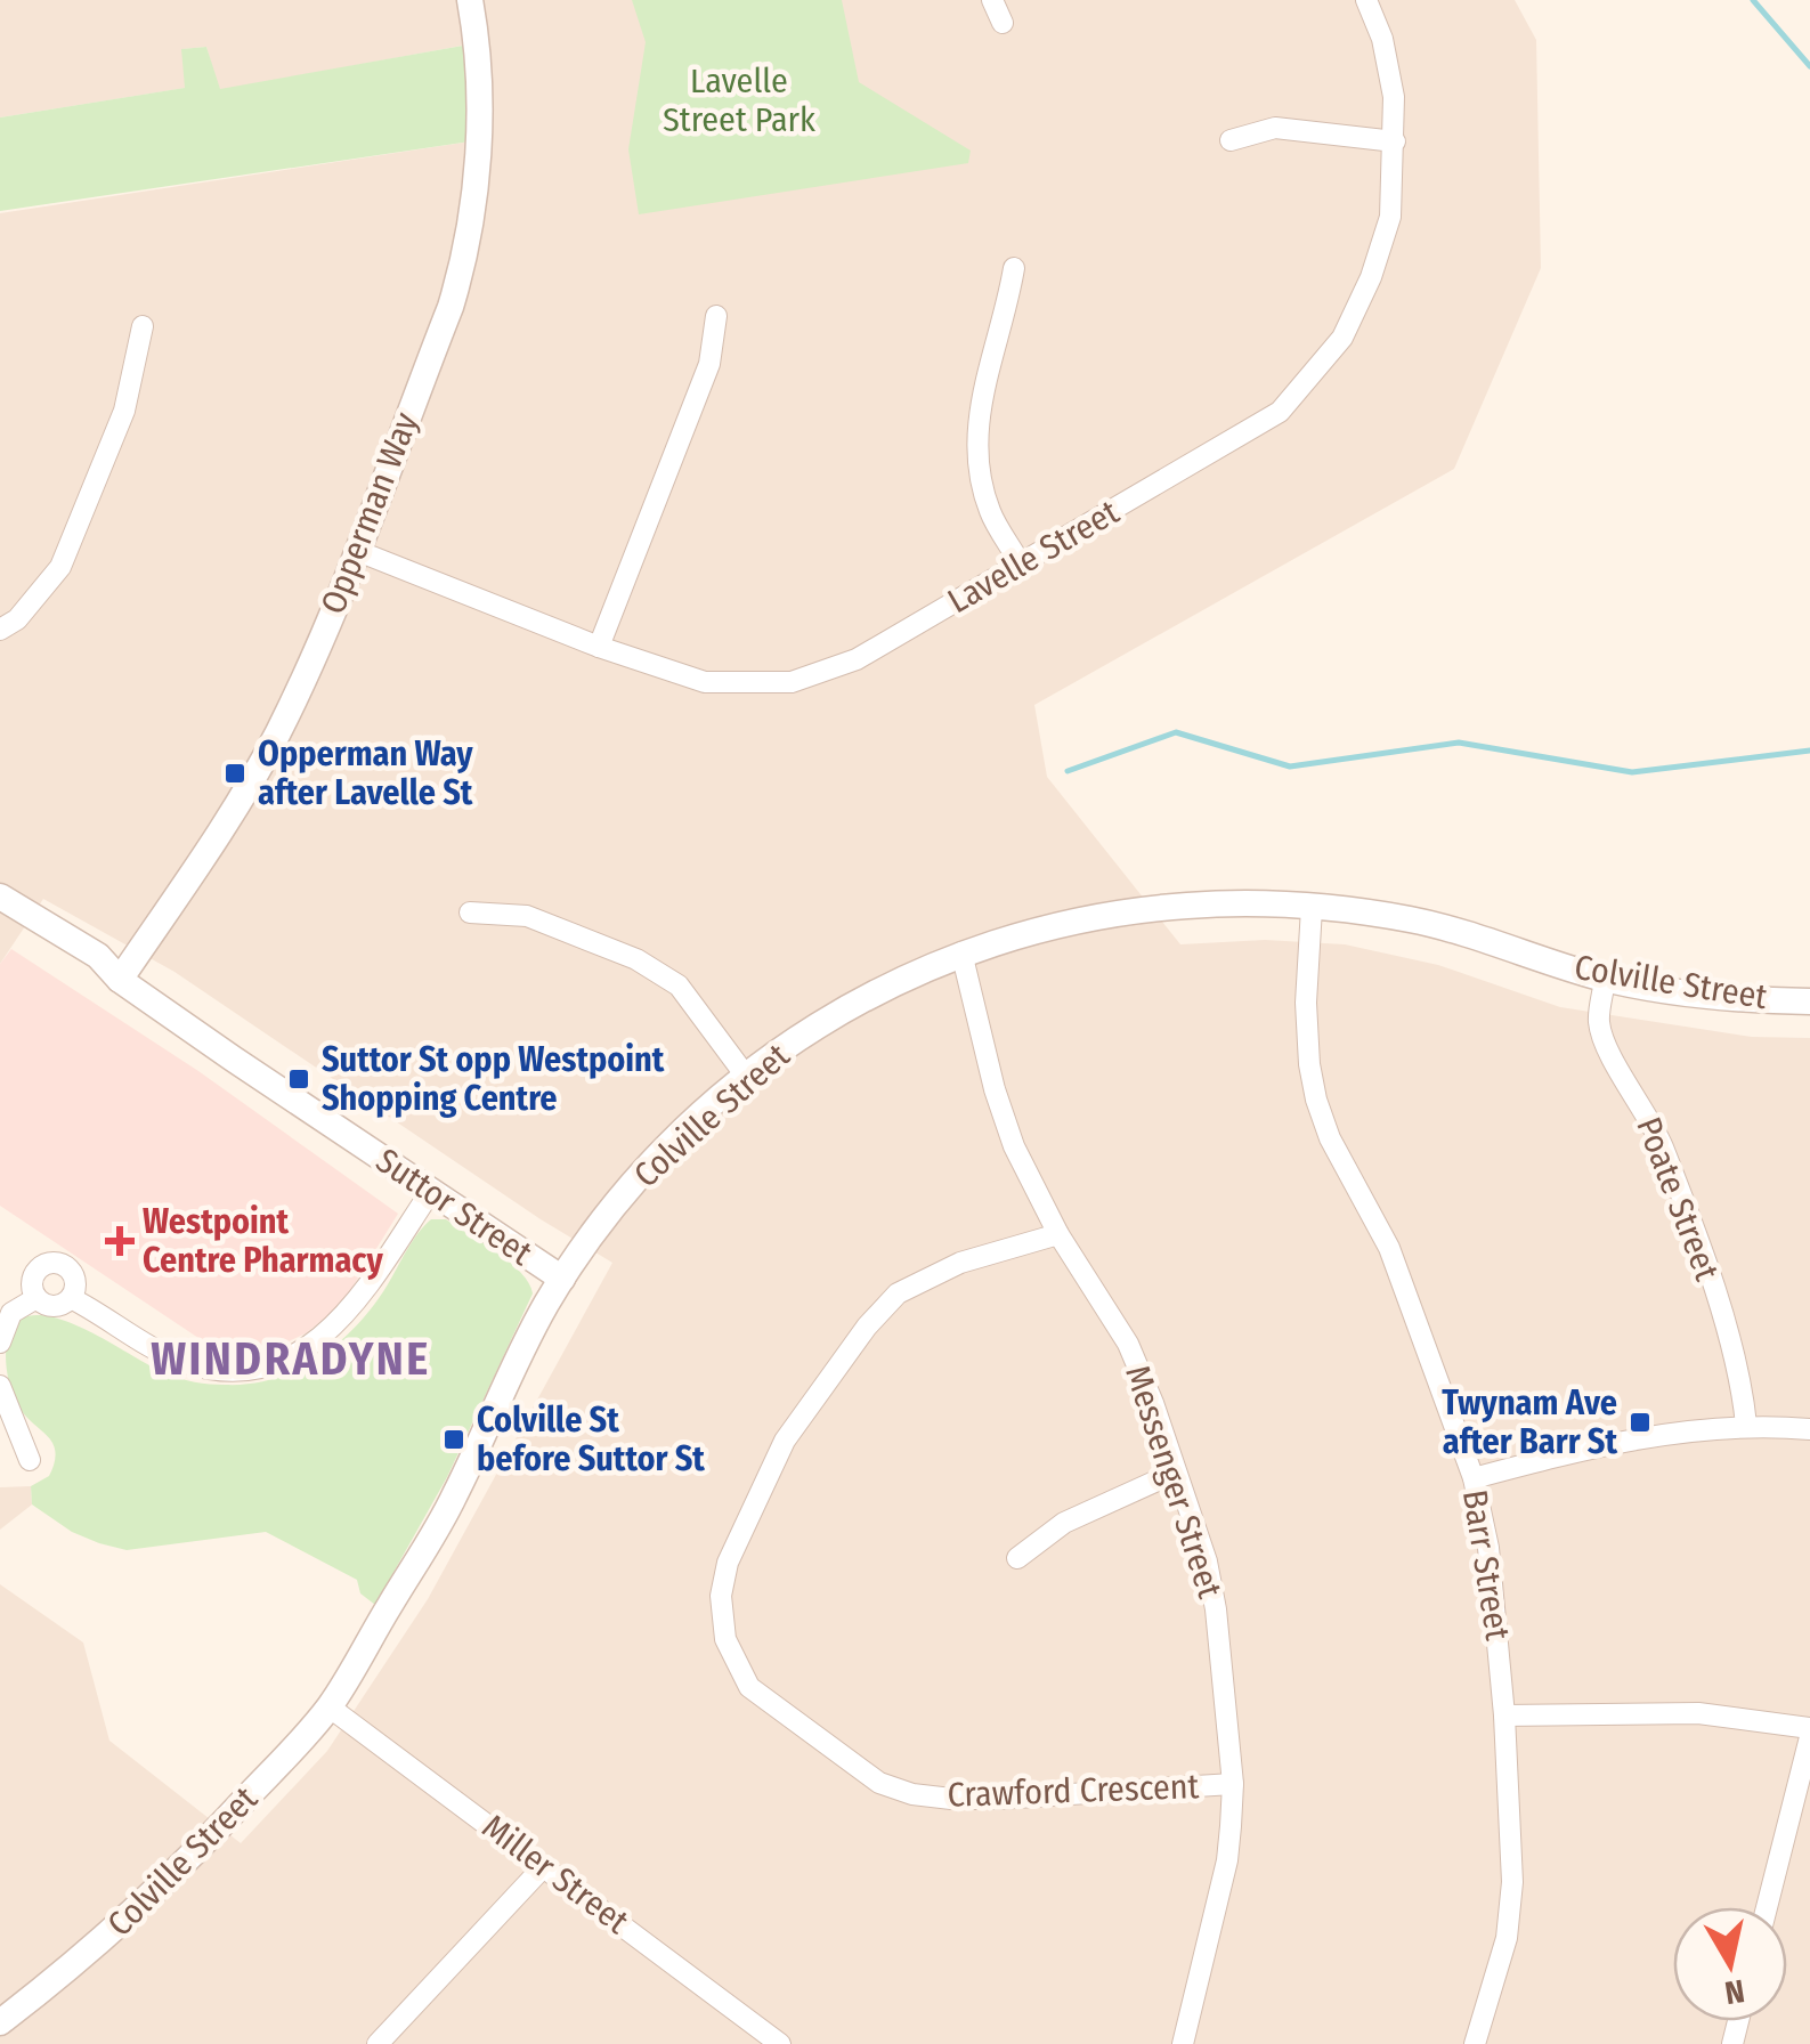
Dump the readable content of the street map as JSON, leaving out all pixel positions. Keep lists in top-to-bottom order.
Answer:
{
  "streets": {
    "street": [
      "Opperman Way",
      "Lavelle Street",
      "Colville Street",
      "Poate Street",
      "Suttor Street",
      "Messenger Street",
      "Barr Street",
      "Crawford Crescent",
      "Miller Street"
    ]
  },
  "crossings": [
    ["Opperman Way", "Lavelle Street"],
    ["Opperman Way", "Suttor Street"],
    ["Colville Street", "Poate Street"],
    ["Colville Street", "Suttor Street"],
    ["Colville Street", "Messenger Street"],
    ["Colville Street", "Barr Street"],
    ["Colville Street", "Miller Street"],
    ["Messenger Street", "Crawford Crescent"]
  ],
  "districts": ["WINDRADYNE"],
  "parks": ["Lavelle Street Park"],
  "places": {
    "transit": [
      "Opperman Way after Lavelle St",
      "Suttor St opp Westpoint Shopping Centre",
      "Twynam Ave after Barr St",
      "Colville St before Suttor St"
    ],
    "health": ["Westpoint Centre Pharmacy"]
  },
  "north": "bottom"
}
